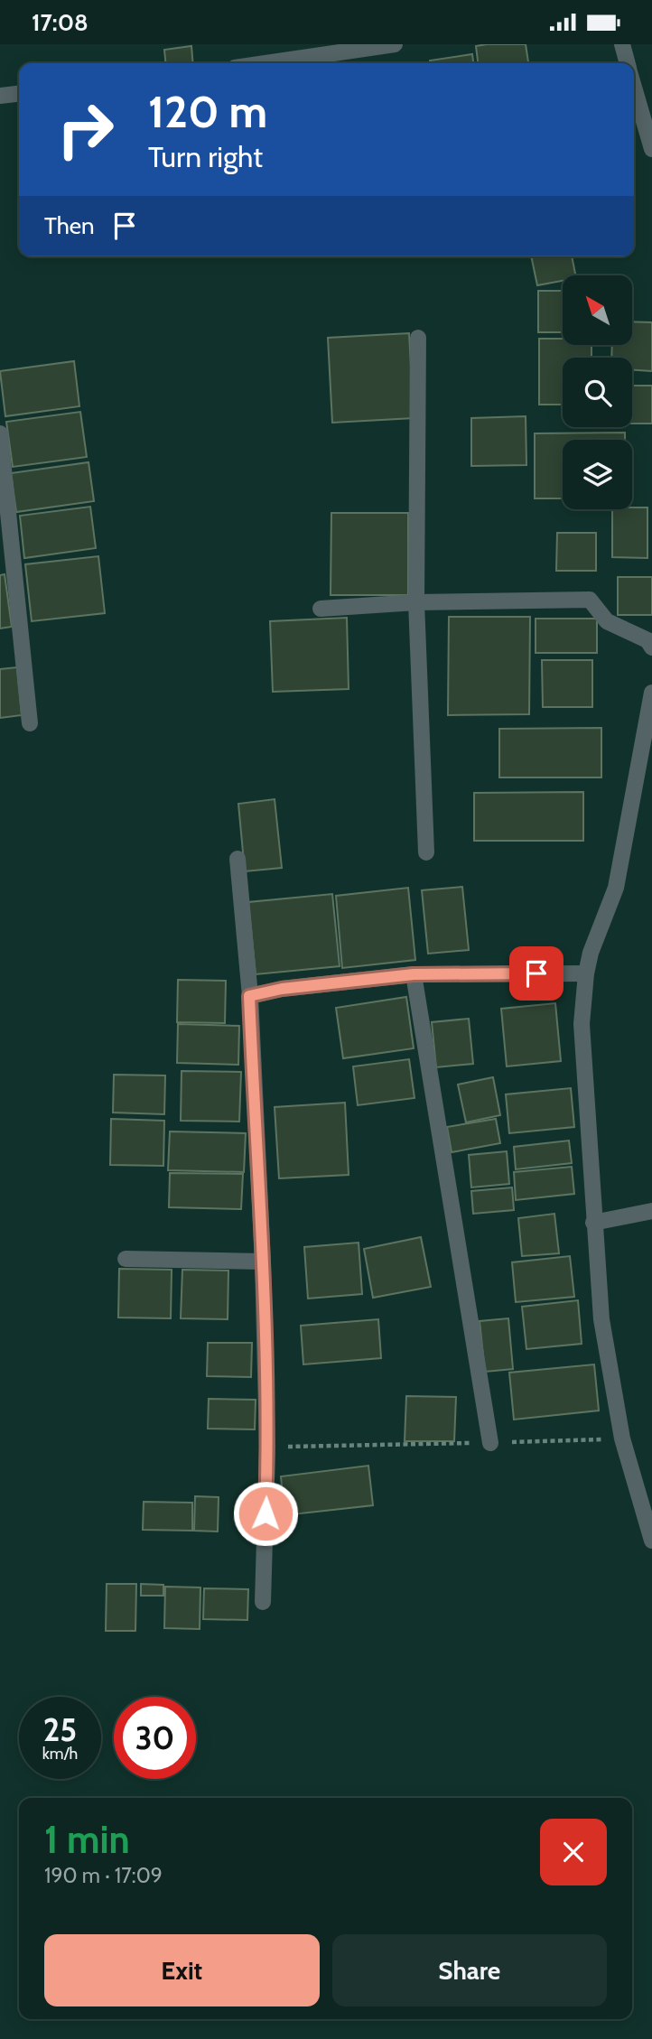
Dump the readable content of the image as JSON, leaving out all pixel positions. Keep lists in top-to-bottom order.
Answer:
{
  "north": "top left",
  "page": {
    "status": "17:08",
    "turn": ["120 m", "Turn right"],
    "then": "Then",
    "speed": "25 km/h",
    "limit": "30",
    "heading": ["1 min", "190 m · 17:09"],
    "buttons": ["Exit", "Share"]
  }
}
